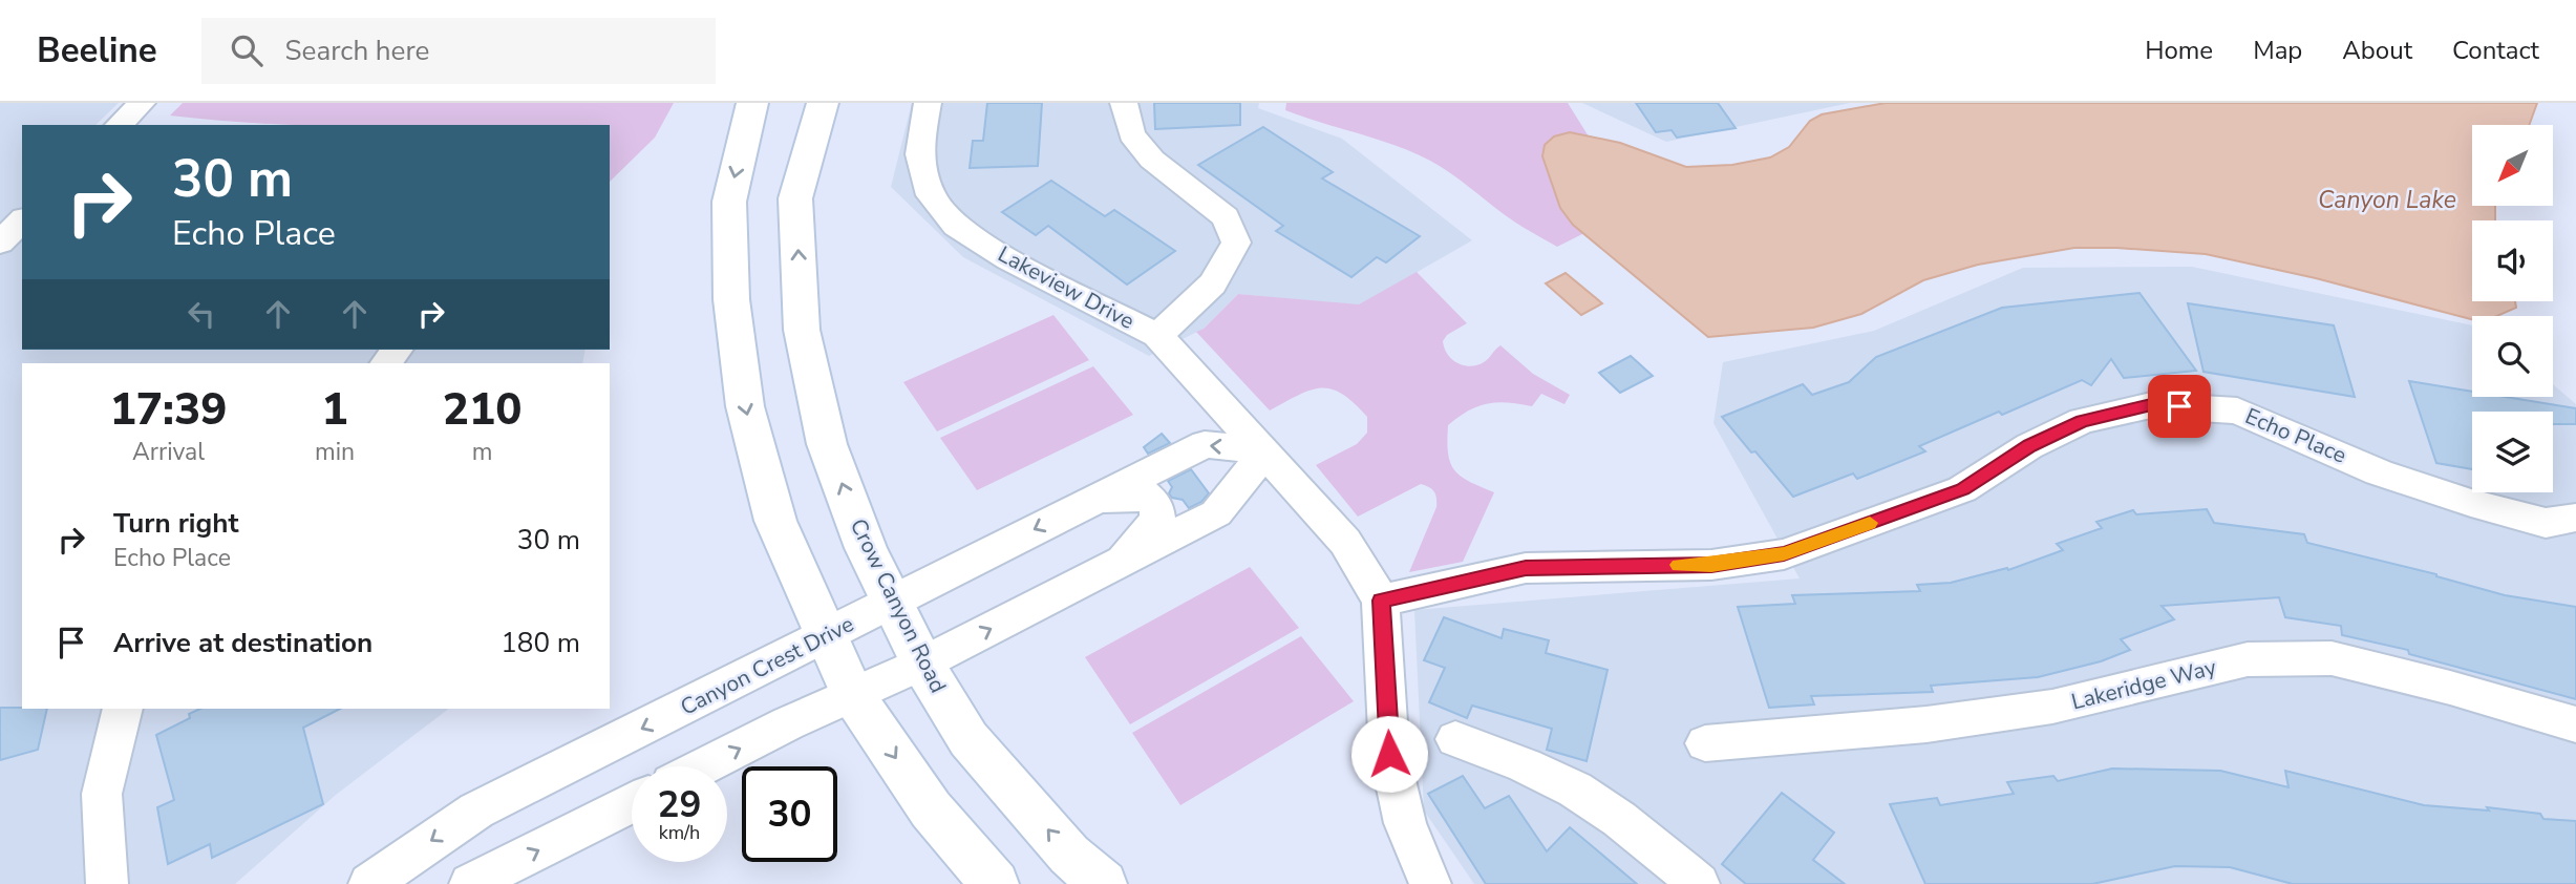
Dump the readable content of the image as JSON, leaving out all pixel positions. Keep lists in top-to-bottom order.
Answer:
{
  "streets": {
    "main road": ["Crow Canyon Road"],
    "street": [
      "Lakeview Drive",
      "Echo Place",
      "Canyon Crest Drive",
      "Lakeridge Way"
    ]
  },
  "crossings": [
    ["Lakeview Drive", "Echo Place"],
    ["Lakeview Drive", "Canyon Crest Drive"],
    ["Crow Canyon Road", "Canyon Crest Drive"]
  ],
  "water": ["Canyon Lake"],
  "north": "bottom left",
  "page": {
    "header": "Beeline",
    "search": "Search here",
    "nav": [
      "Home",
      "Map",
      "About",
      "Contact"
    ],
    "turn": ["30 m", "Echo Place"],
    "eta": [
      "17:39",
      "Arrival",
      "1",
      "min",
      "210",
      "m"
    ],
    "list": [
      {
        "name": "Turn right",
        "note": "Echo Place",
        "value": "30 m"
      },
      {
        "name": "Arrive at destination",
        "value": "180 m"
      }
    ],
    "speed": "29 km/h",
    "limit": "30"
  }
}
